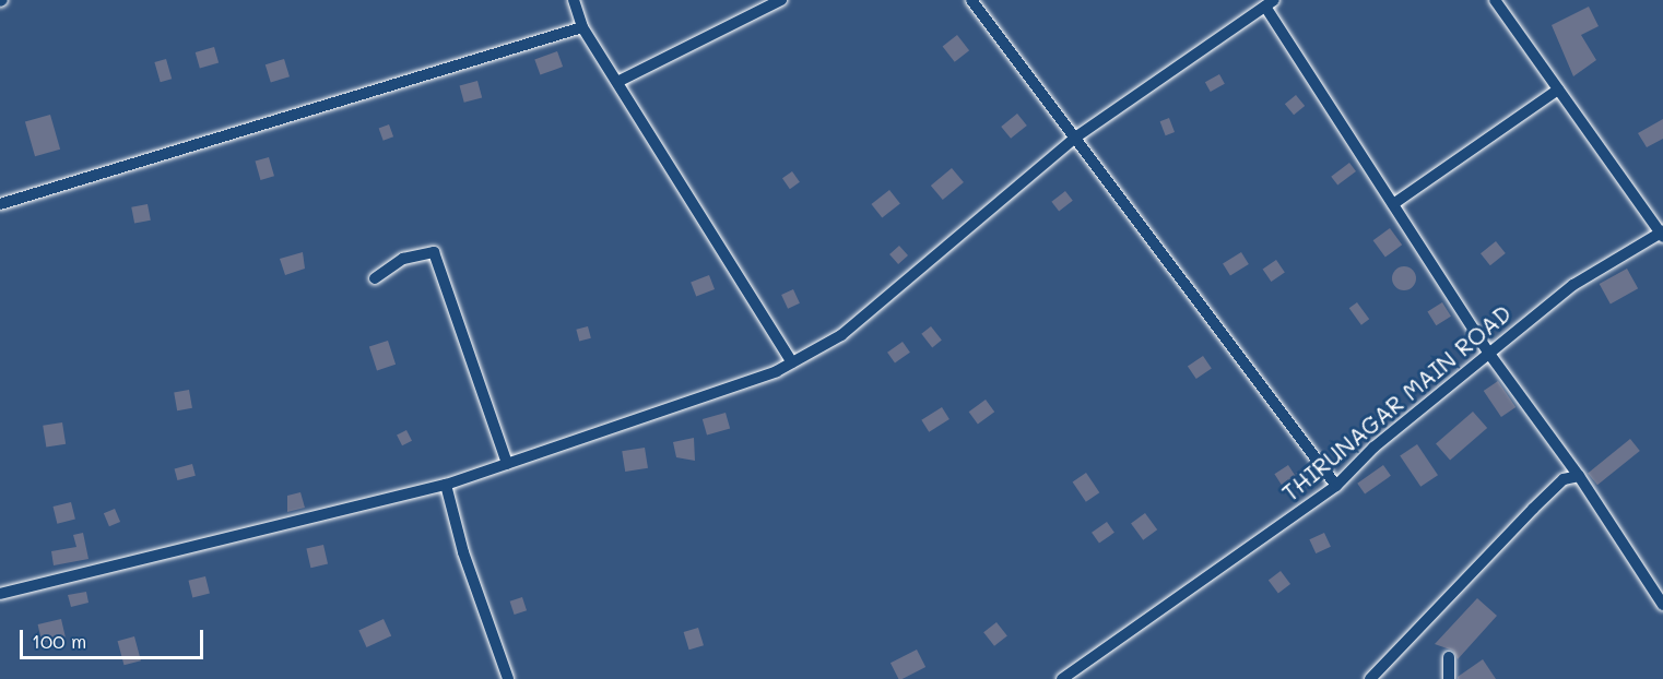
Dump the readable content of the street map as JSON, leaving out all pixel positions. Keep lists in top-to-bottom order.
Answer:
{
  "streets": {
    "street": ["THIRUNAGAR MAIN ROAD"]
  },
  "scale_bar": "100 m"
}
